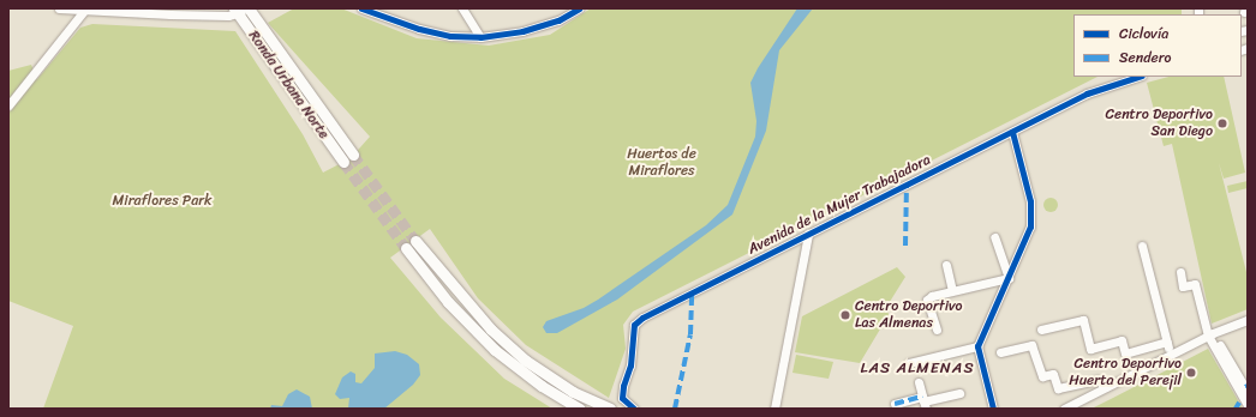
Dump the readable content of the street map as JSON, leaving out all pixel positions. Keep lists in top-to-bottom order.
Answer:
{
  "streets": {
    "main road": ["Ronda Urbana Norte"],
    "street": ["Avenida de la Mujer Trabajadora"]
  },
  "districts": ["LAS ALMENAS"],
  "parks": ["Huertos de Miraflores", "Miraflores Park"],
  "places": ["Centro Deportivo San Diego", "Centro Deportivo Las Almenas", "Centro Deportivo Huerta del Perejil"],
  "legend": ["Ciclovía", "Sendero"]
}
